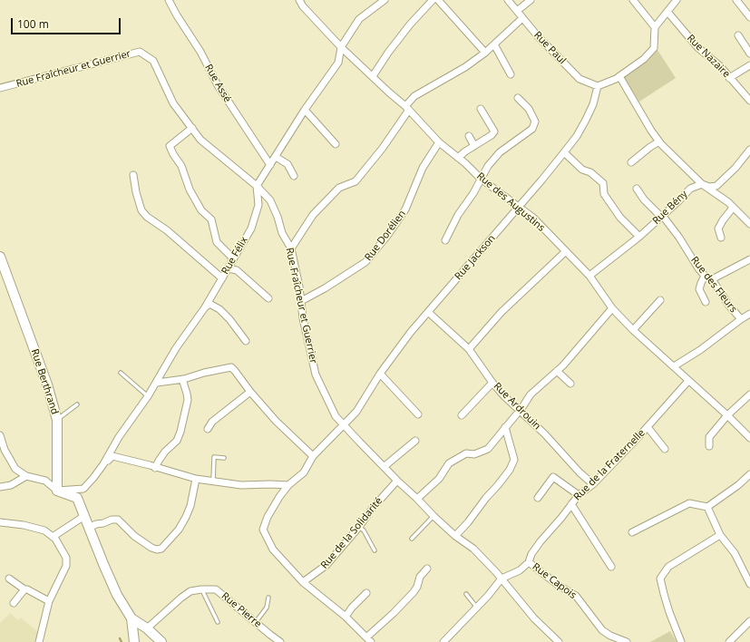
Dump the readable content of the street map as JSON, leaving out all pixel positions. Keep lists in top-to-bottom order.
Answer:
{
  "streets": {
    "street": [
      "Rue Paul",
      "Rue Nazaire",
      "Rue Fraîcheur et Guerrier",
      "Rue Assé",
      "Rue des Augustins",
      "Rue Bény",
      "Rue Dorélien",
      "Rue Félix",
      "Rue Jackson",
      "Rue des Fleurs",
      "Rue Berthrand",
      "Rue Ardrouin",
      "Rue de la Fraternelle",
      "Rue de la Solidarité",
      "Rue Capois",
      "Rue Pierre"
    ]
  },
  "crossings": [
    ["Rue Paul", "Rue Jackson"],
    ["Rue Fraîcheur et Guerrier", "Rue Dorélien"],
    ["Rue Fraîcheur et Guerrier", "Rue Félix"],
    ["Rue Fraîcheur et Guerrier", "Rue Jackson"],
    ["Rue Fraîcheur et Guerrier", "Rue de la Fraternelle"],
    ["Rue Fraîcheur et Guerrier", "Rue de la Solidarité"],
    ["Rue des Augustins", "Rue Bény"],
    ["Rue des Augustins", "Rue Dorélien"],
    ["Rue des Augustins", "Rue Jackson"],
    ["Rue des Augustins", "Rue de la Fraternelle"],
    ["Rue Bény", "Rue des Fleurs"],
    ["Rue Félix", "Rue Berthrand"],
    ["Rue Jackson", "Rue Ardrouin"],
    ["Rue Jackson", "Rue de la Solidarité"],
    ["Rue Ardrouin", "Rue de la Fraternelle"],
    ["Rue de la Fraternelle", "Rue Capois"]
  ],
  "scale_bar": "100 m"
}
